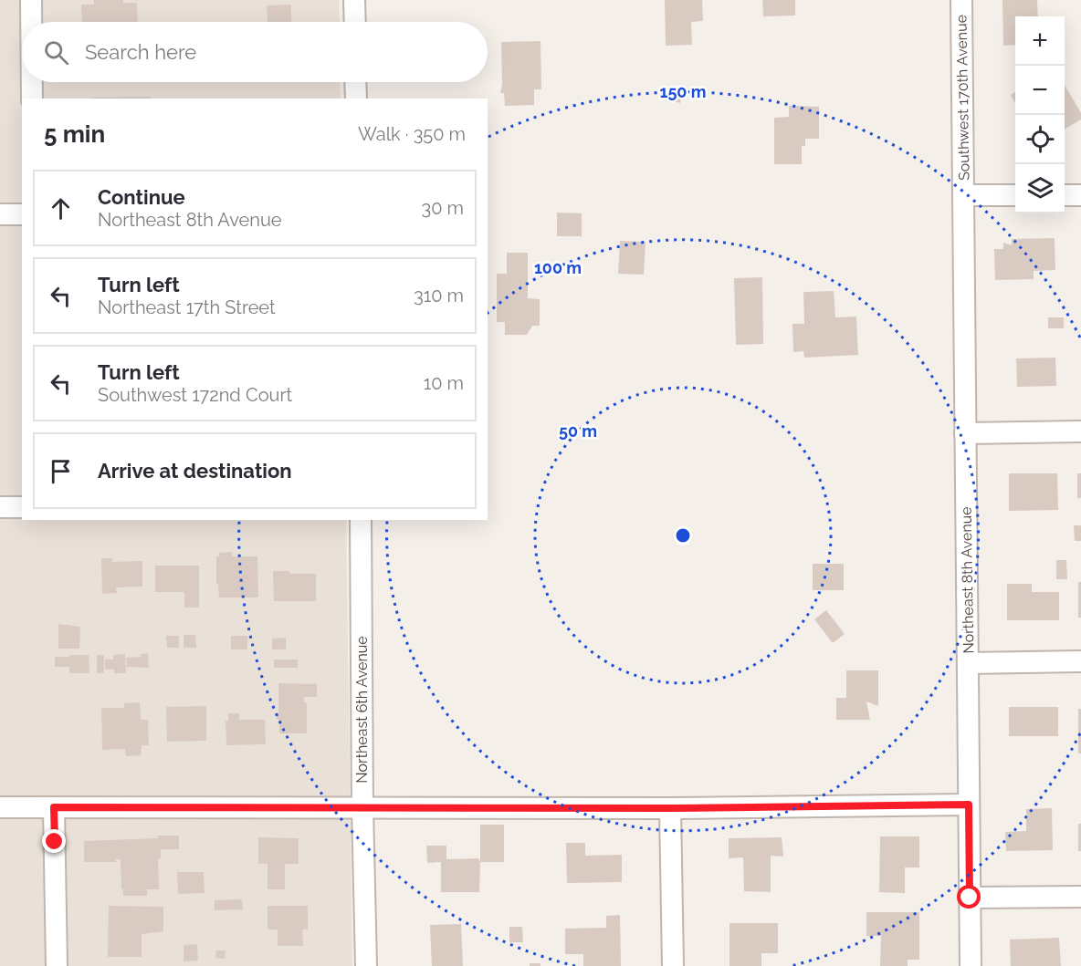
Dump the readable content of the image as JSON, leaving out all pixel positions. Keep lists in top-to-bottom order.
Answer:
{
  "streets": {
    "street": ["Southwest 170th Avenue", "Northeast 8th Avenue", "Northeast 6th Avenue"]
  },
  "crossings": [
    ["Southwest 170th Avenue", "Northeast 8th Avenue"]
  ],
  "page": {
    "map_buttons": ["+", "−"],
    "search": "Search here",
    "heading": ["5 min", "Walk · 350 m"],
    "list": [
      ["Continue", "Northeast 8th Avenue", "30 m"],
      ["Turn left", "Northeast 17th Street", "310 m"],
      ["Turn left", "Southwest 172nd Court", "10 m"],
      "Arrive at destination"
    ]
  },
  "rings": ["150 m", "100 m", "50 m"]
}
